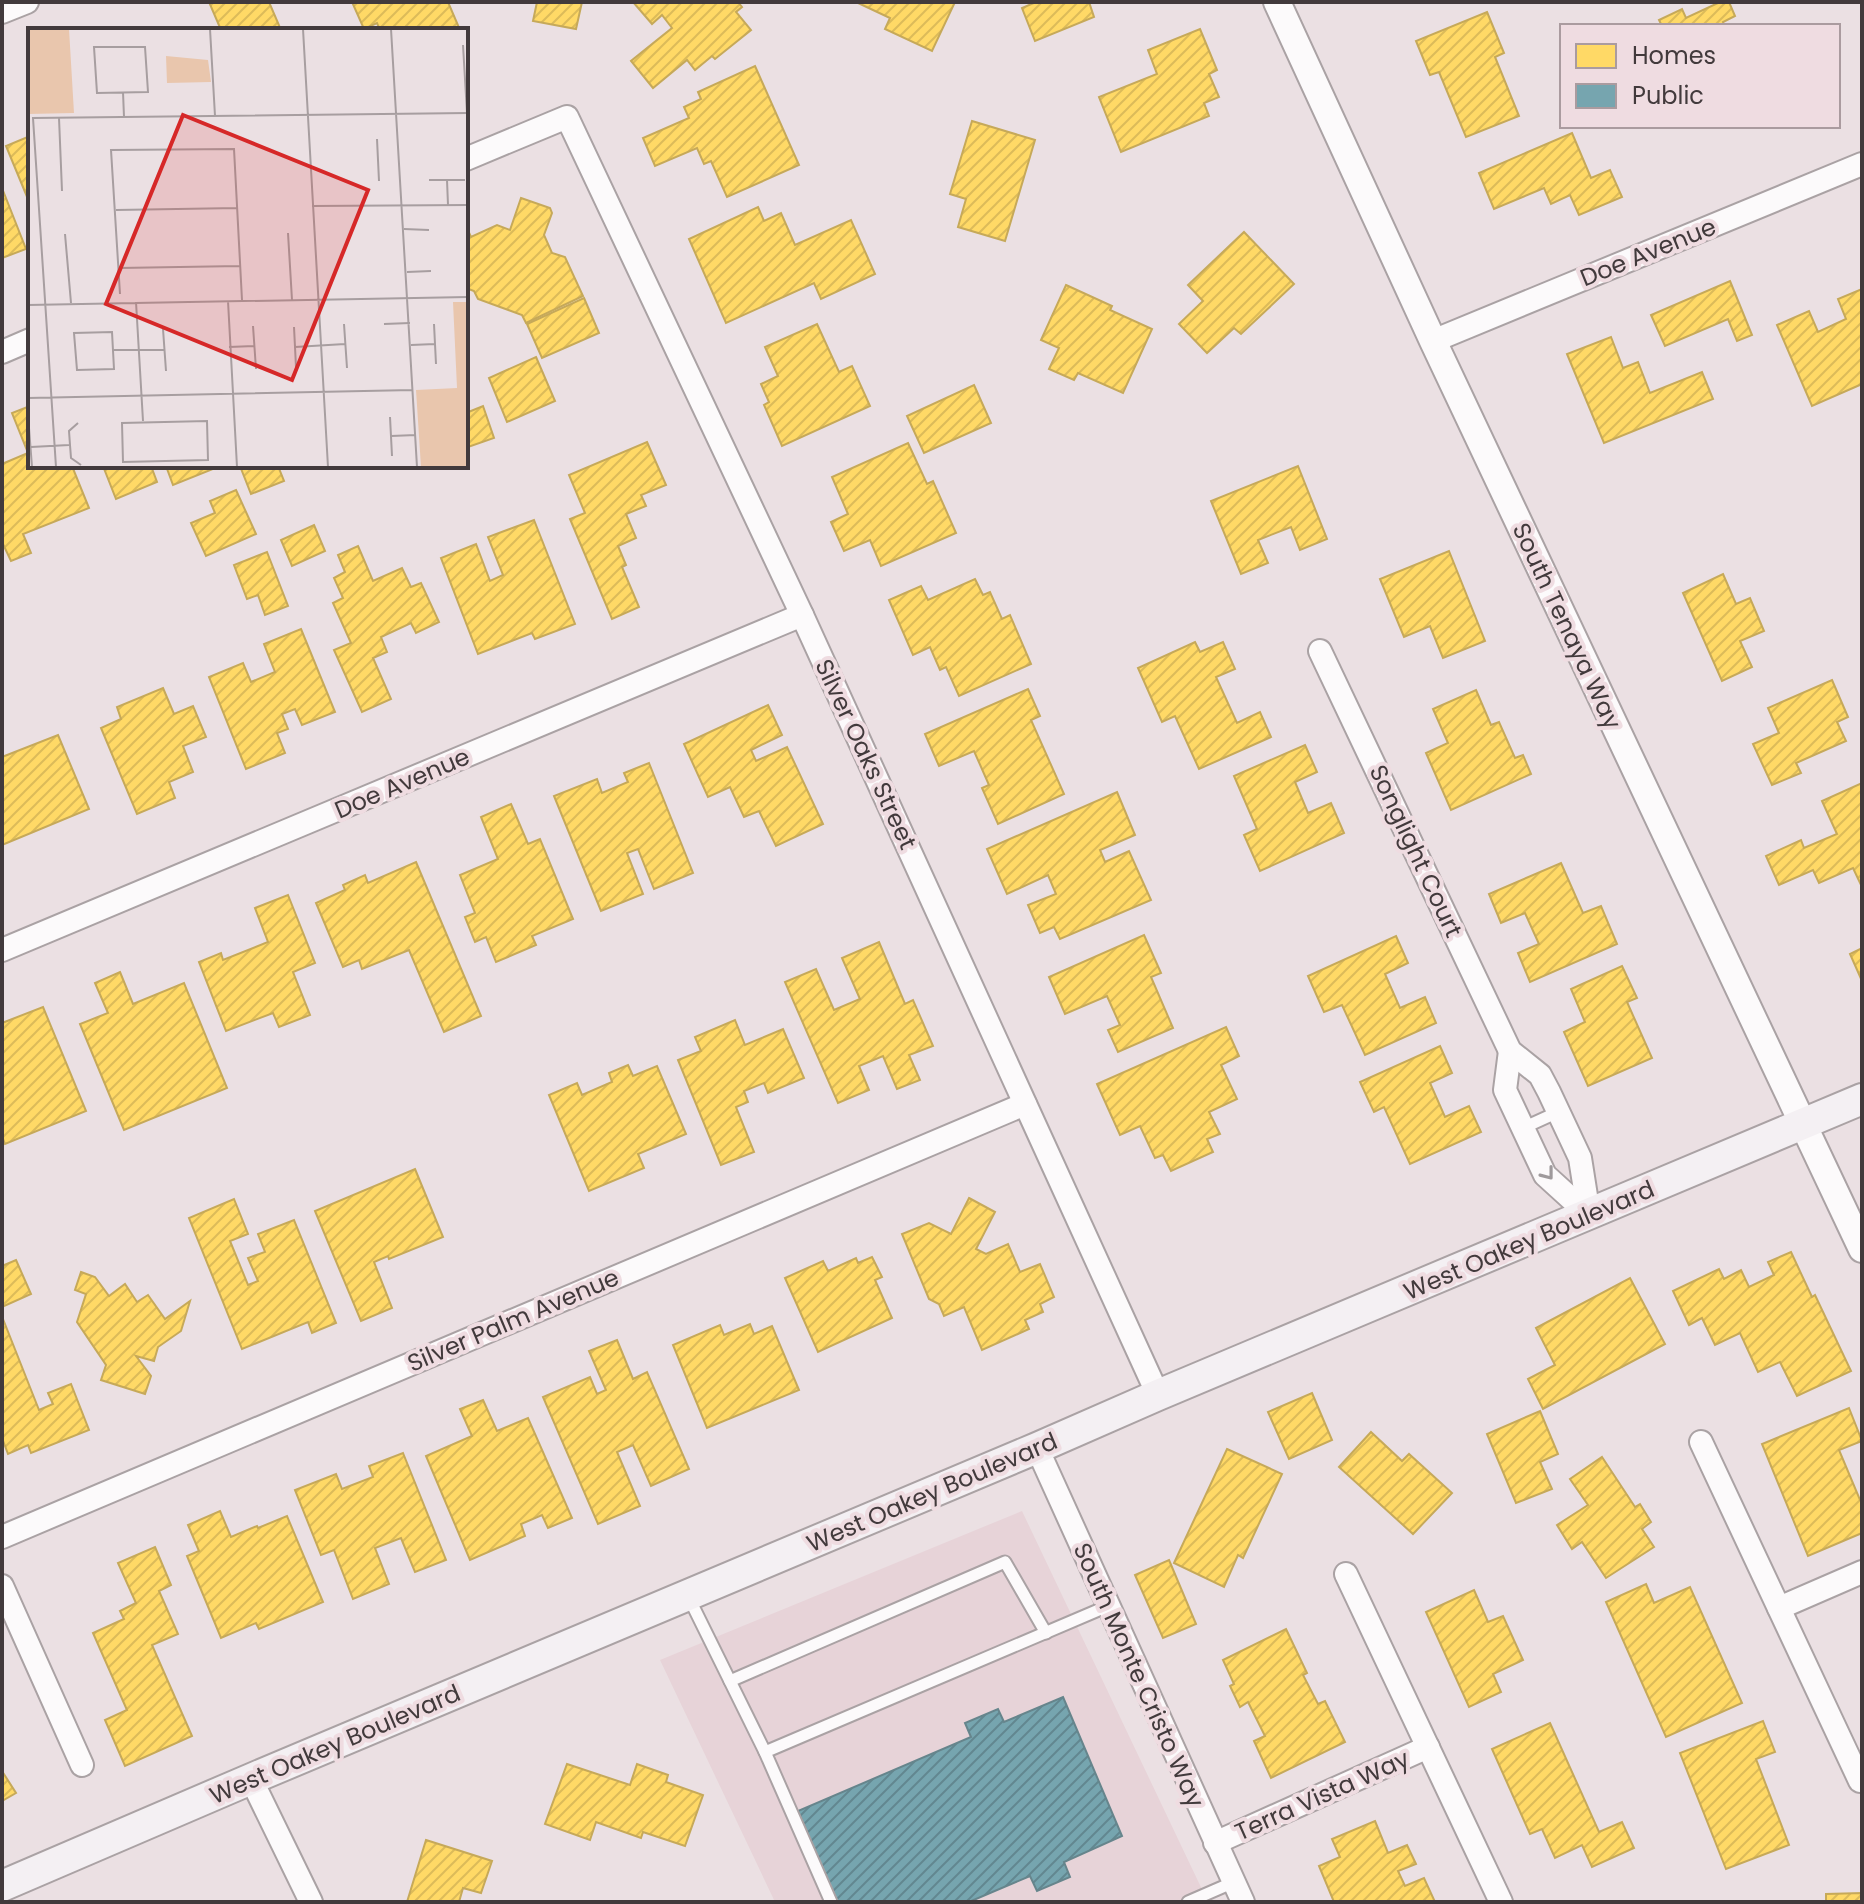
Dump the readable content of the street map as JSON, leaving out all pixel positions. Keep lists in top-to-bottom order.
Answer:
{
  "streets": {
    "main road": ["West Oakey Boulevard"],
    "street": [
      "Doe Avenue",
      "South Tenaya Way",
      "Silver Oaks Street",
      "Songlight Court",
      "Silver Palm Avenue",
      "South Monte Cristo Way",
      "Terra Vista Way"
    ]
  },
  "crossings": [
    ["Doe Avenue", "South Tenaya Way"],
    ["Doe Avenue", "Silver Oaks Street"],
    ["South Tenaya Way", "West Oakey Boulevard"],
    ["Silver Oaks Street", "West Oakey Boulevard"],
    ["Silver Oaks Street", "Silver Palm Avenue"],
    ["Songlight Court", "West Oakey Boulevard"],
    ["West Oakey Boulevard", "South Monte Cristo Way"],
    ["South Monte Cristo Way", "Terra Vista Way"]
  ],
  "legend": ["Homes", "Public"]
}
